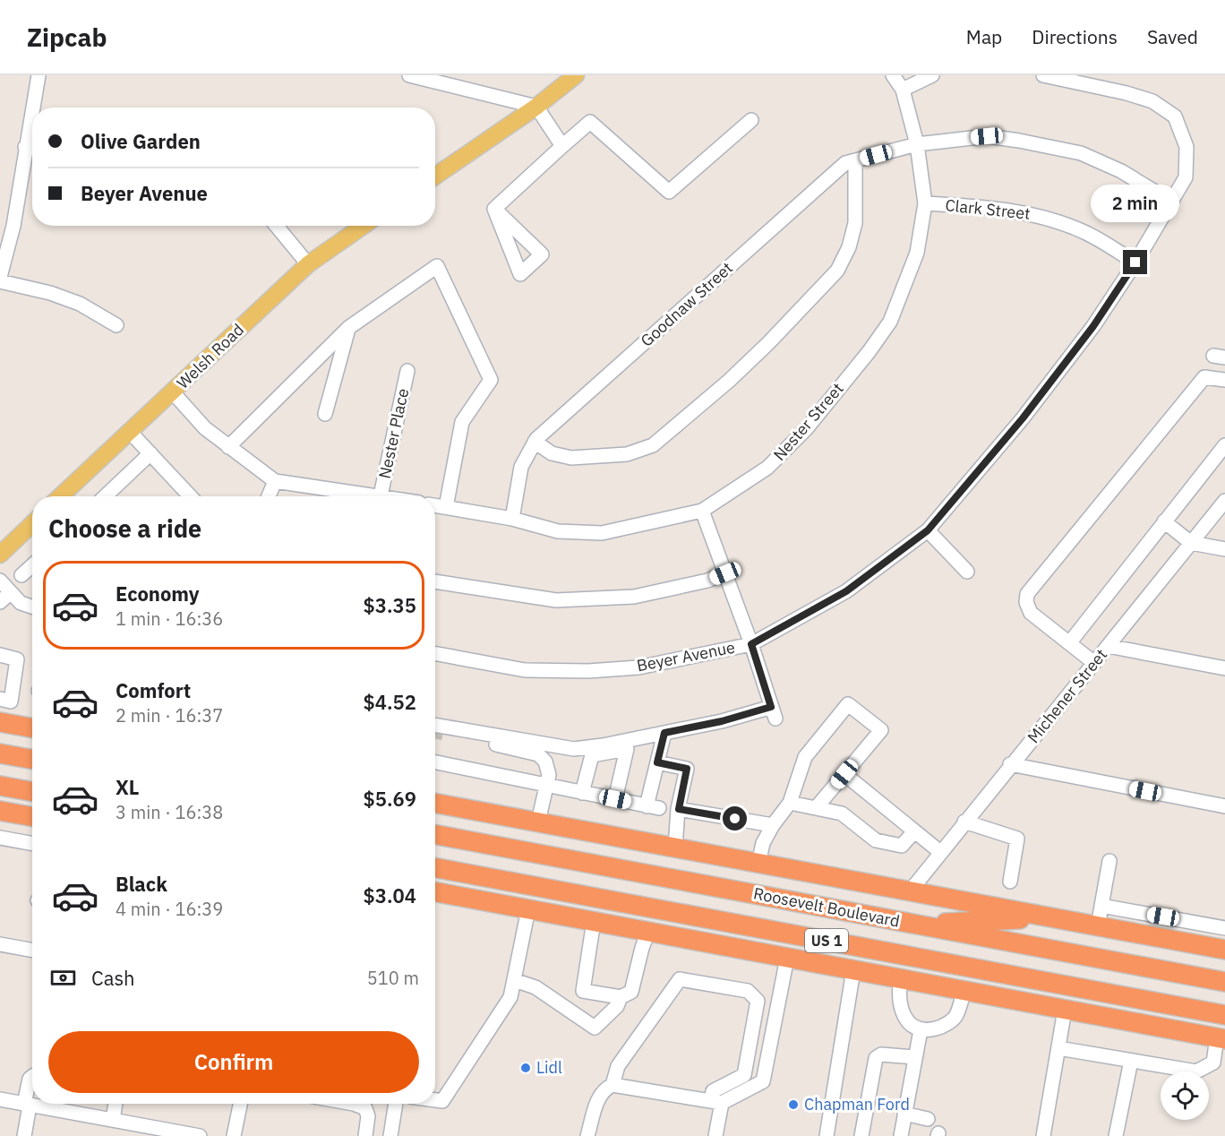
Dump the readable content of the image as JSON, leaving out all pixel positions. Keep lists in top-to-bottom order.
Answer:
{
  "streets": {
    "highway": ["Roosevelt Boulevard", "US 1"],
    "main road": ["Welsh Road"],
    "street": [
      "Clark Street",
      "Goodnaw Street",
      "Nester Street",
      "Nester Place",
      "Beyer Avenue",
      "Michener Street"
    ]
  },
  "crossings": [
    ["Clark Street", "Nester Street"],
    ["Clark Street", "Beyer Avenue"],
    ["Goodnaw Street", "Nester Street"],
    ["Goodnaw Street", "Beyer Avenue"],
    ["Michener Street", "Roosevelt Boulevard"]
  ],
  "places": ["Lidl", "Chapman Ford"],
  "page": {
    "header": "Zipcab",
    "nav": ["Map", "Directions", "Saved"],
    "banner": ["Olive Garden", "Beyer Avenue"],
    "bubble": "2 min",
    "heading": "Choose a ride",
    "list": [
      {
        "name": "Economy",
        "note": "1 min · 16:36",
        "value": "$3.35"
      },
      {
        "name": "Comfort",
        "note": "2 min · 16:37",
        "value": "$4.52"
      },
      {
        "name": "XL",
        "note": "3 min · 16:38",
        "value": "$5.69"
      },
      {
        "name": "Black",
        "note": "4 min · 16:39",
        "value": "$3.04"
      }
    ],
    "pay": ["Cash", "510 m"],
    "buttons": "Confirm"
  }
}
